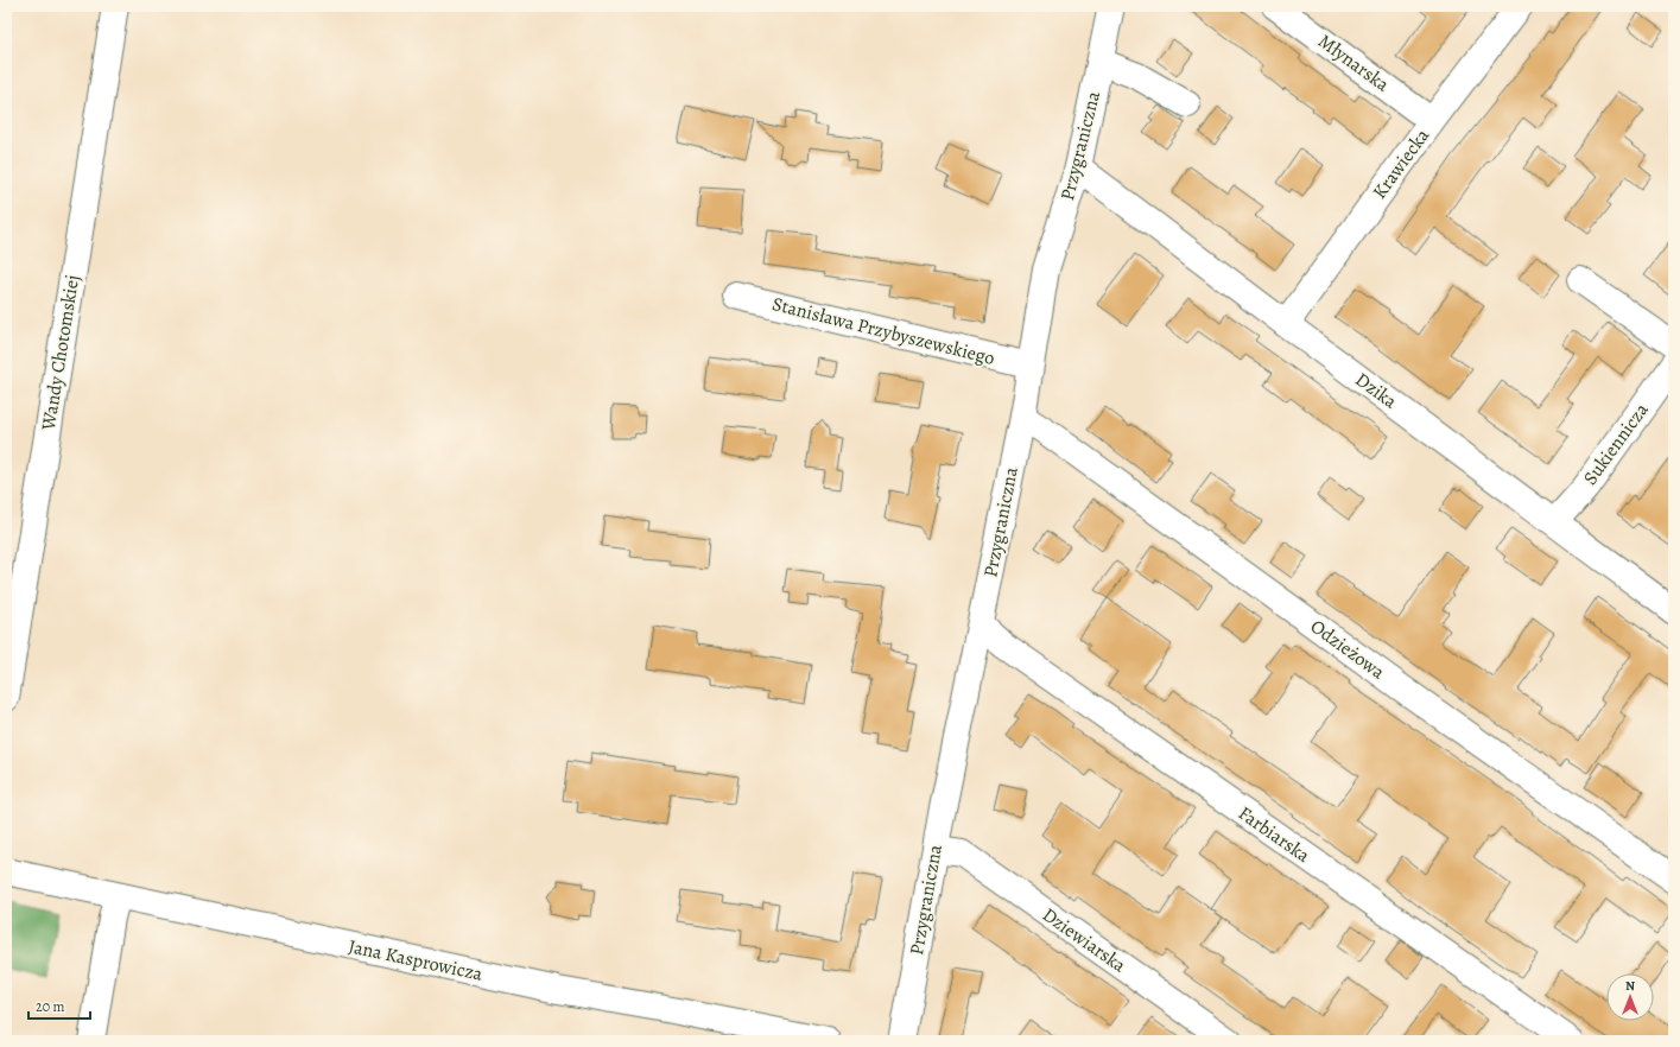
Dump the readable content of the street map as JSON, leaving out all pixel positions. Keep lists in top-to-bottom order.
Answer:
{
  "streets": {
    "street": [
      "Młynarska",
      "Przygraniczna",
      "Krawiecka",
      "Stanisława Przybyszewskiego",
      "Wandy Chotomskiej",
      "Dzika",
      "Sukiennicza",
      "Odzieżowa",
      "Farbiarska",
      "Dziewiarska",
      "Jana Kasprowicza"
    ]
  },
  "crossings": [
    ["Młynarska", "Krawiecka"],
    ["Przygraniczna", "Stanisława Przybyszewskiego"],
    ["Przygraniczna", "Dzika"],
    ["Przygraniczna", "Odzieżowa"],
    ["Przygraniczna", "Farbiarska"],
    ["Przygraniczna", "Dziewiarska"],
    ["Krawiecka", "Dzika"],
    ["Dzika", "Sukiennicza"]
  ],
  "scale_bar": "20 m",
  "north": "top"
}
